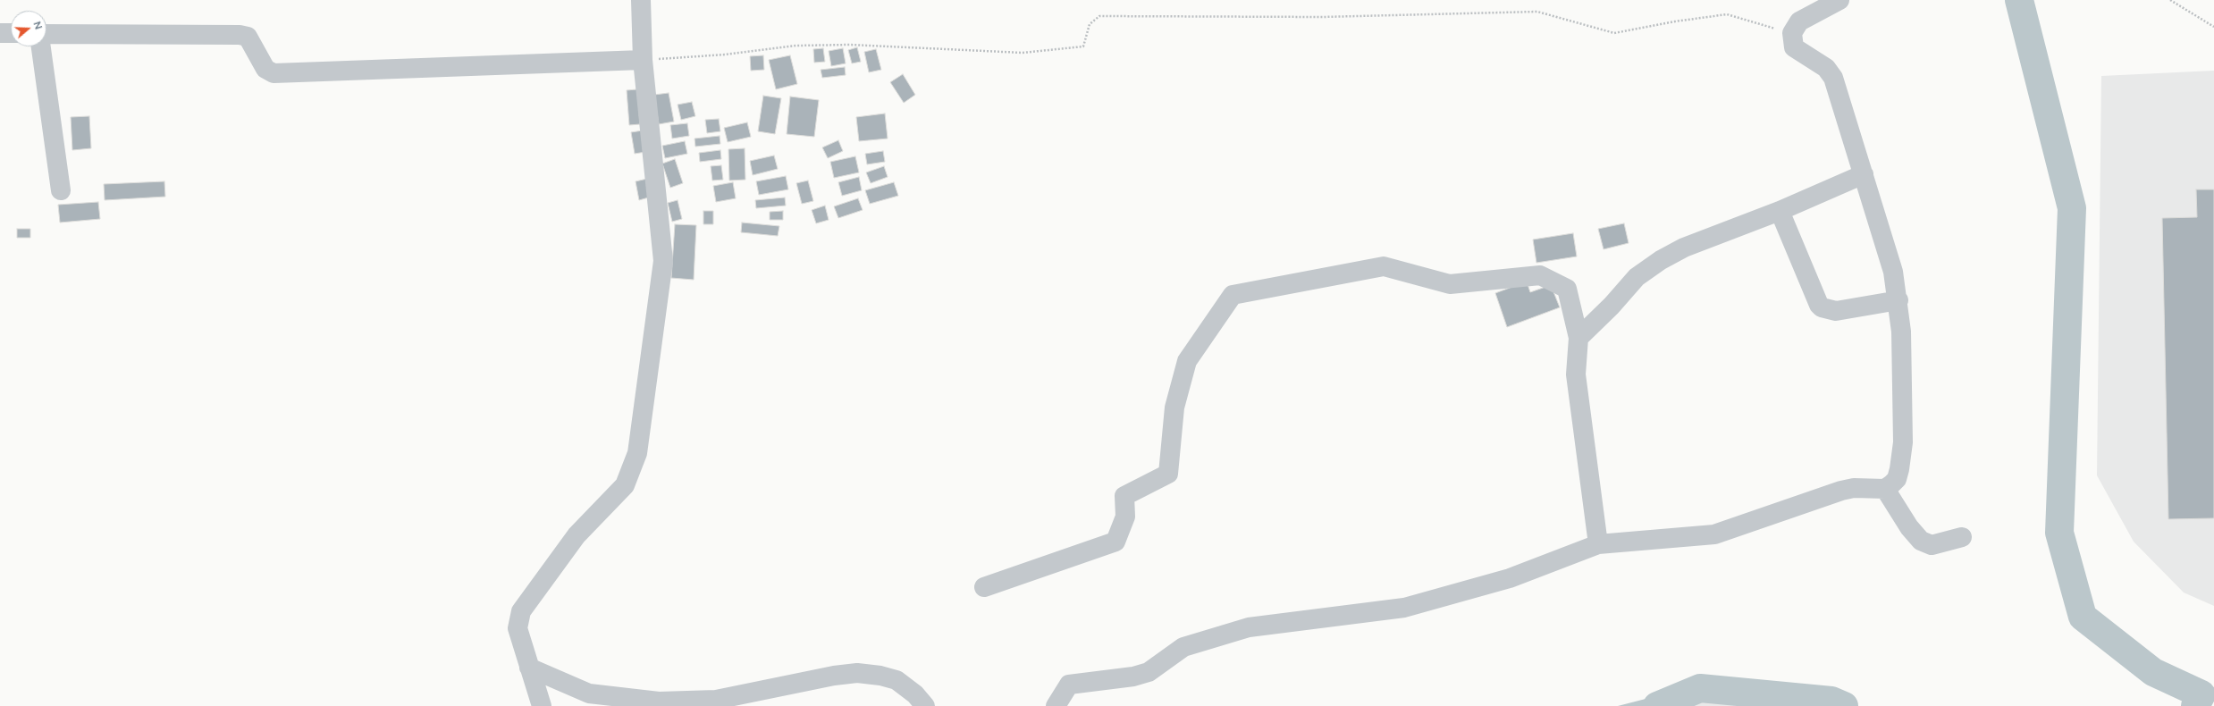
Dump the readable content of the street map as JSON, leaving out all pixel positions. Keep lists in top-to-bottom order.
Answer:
{
  "north": "right"
}
